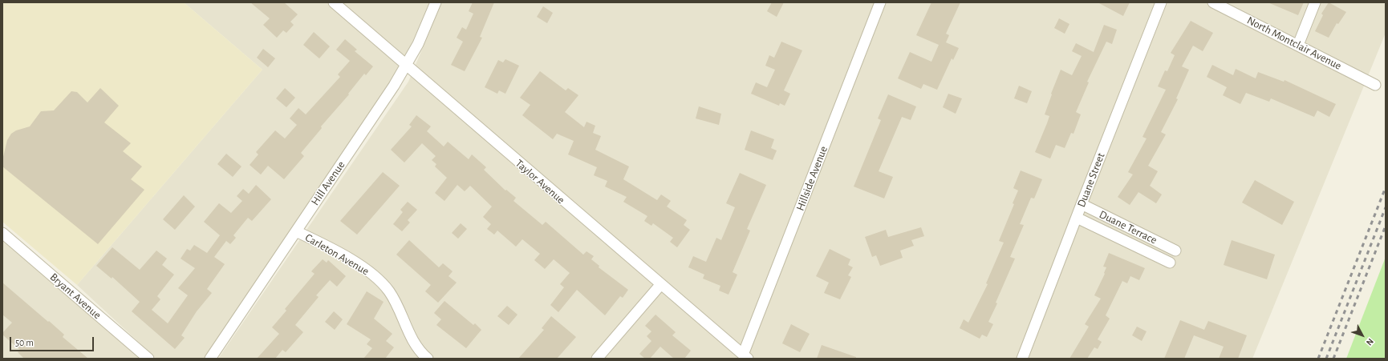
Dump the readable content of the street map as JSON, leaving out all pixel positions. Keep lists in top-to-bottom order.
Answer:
{
  "streets": {
    "street": [
      "North Montclair Avenue",
      "Hillside Avenue",
      "Duane Street",
      "Taylor Avenue",
      "Hill Avenue",
      "Duane Terrace",
      "Carleton Avenue",
      "Bryant Avenue"
    ]
  },
  "crossings": [
    ["Hillside Avenue", "Taylor Avenue"],
    ["Duane Street", "Duane Terrace"],
    ["Taylor Avenue", "Hill Avenue"],
    ["Hill Avenue", "Carleton Avenue"]
  ],
  "scale_bar": "50 m",
  "north": "bottom right"
}
